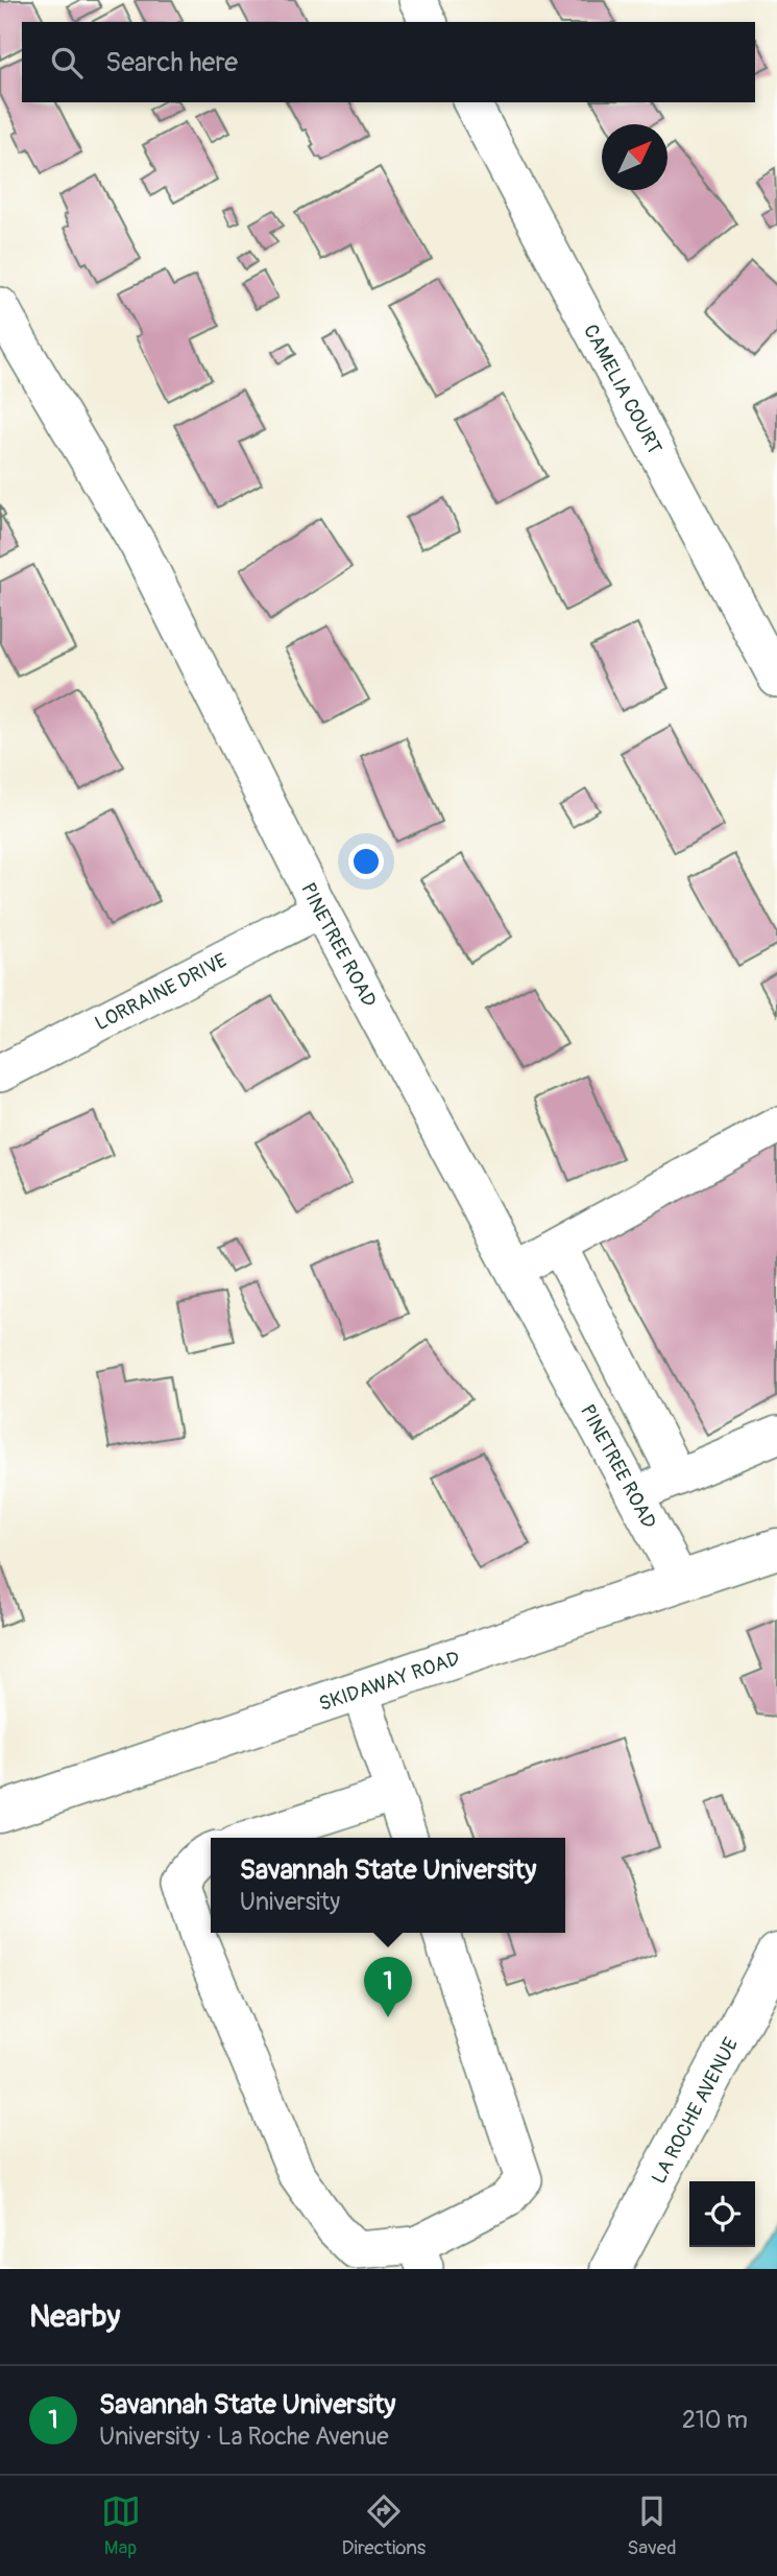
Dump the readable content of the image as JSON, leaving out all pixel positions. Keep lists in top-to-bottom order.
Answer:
{
  "streets": {
    "main road": ["SKIDAWAY ROAD", "LA ROCHE AVENUE"],
    "street": ["CAMELIA COURT", "PINETREE ROAD", "LORRAINE DRIVE"]
  },
  "crossings": [
    ["PINETREE ROAD", "LORRAINE DRIVE"],
    ["PINETREE ROAD", "SKIDAWAY ROAD"]
  ],
  "north": "top right",
  "page": {
    "search": "Search here",
    "popup": ["Savannah State University", "University"],
    "pins": "1",
    "heading": "Nearby",
    "list": [
      {
        "mark": "1",
        "name": "Savannah State University",
        "note": "University · La Roche Avenue",
        "value": "210 m"
      }
    ],
    "nav": ["Map", "Directions", "Saved"]
  }
}
